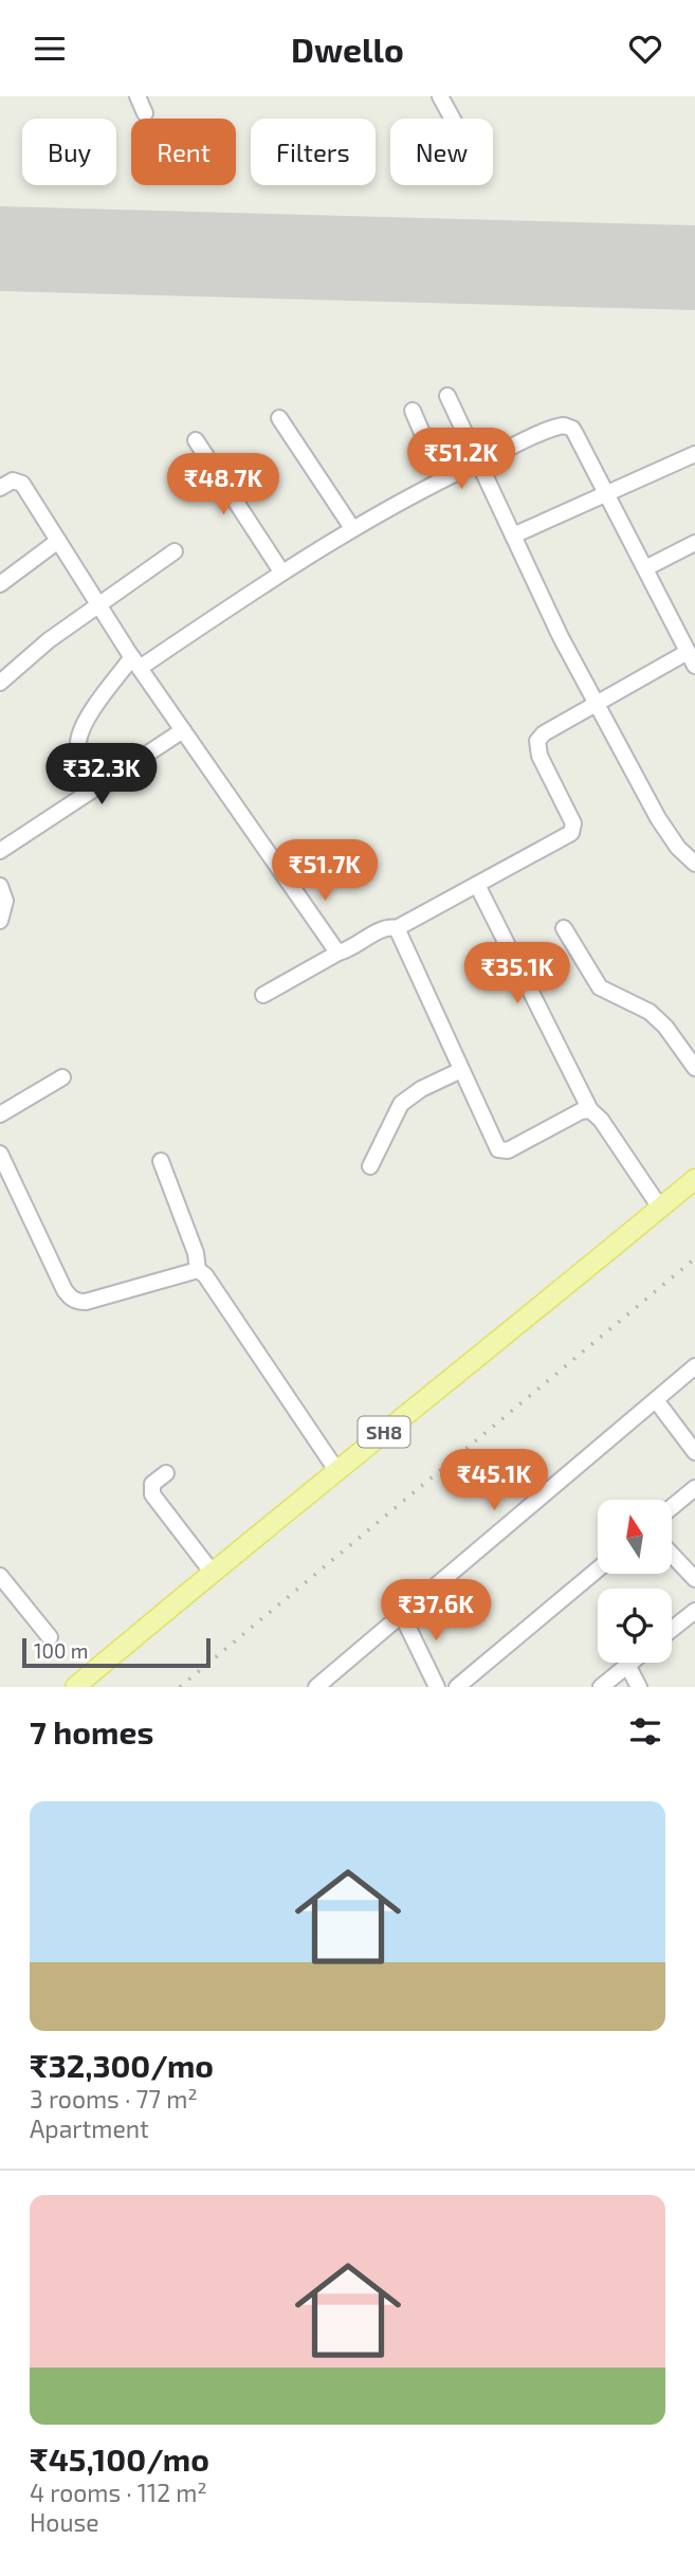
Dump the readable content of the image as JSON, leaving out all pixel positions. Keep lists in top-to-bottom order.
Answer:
{
  "streets": {
    "main road": ["SH8"]
  },
  "scale_bar": "100 m",
  "north": "top",
  "page": {
    "header": "Dwello",
    "chip": [
      "Buy",
      "Rent",
      "Filters",
      "New"
    ],
    "price": [
      "₹51.2K",
      "₹48.7K",
      "₹32.3K",
      "₹51.7K",
      "₹35.1K",
      "₹45.1K",
      "₹37.6K"
    ],
    "scale": "100 m",
    "heading": "7 homes",
    "list": [
      {
        "name": "₹32,300/mo",
        "note": "3 rooms · 77 m² · Apartment"
      },
      {
        "name": "₹45,100/mo",
        "note": "4 rooms · 112 m² · House"
      }
    ]
  }
}
